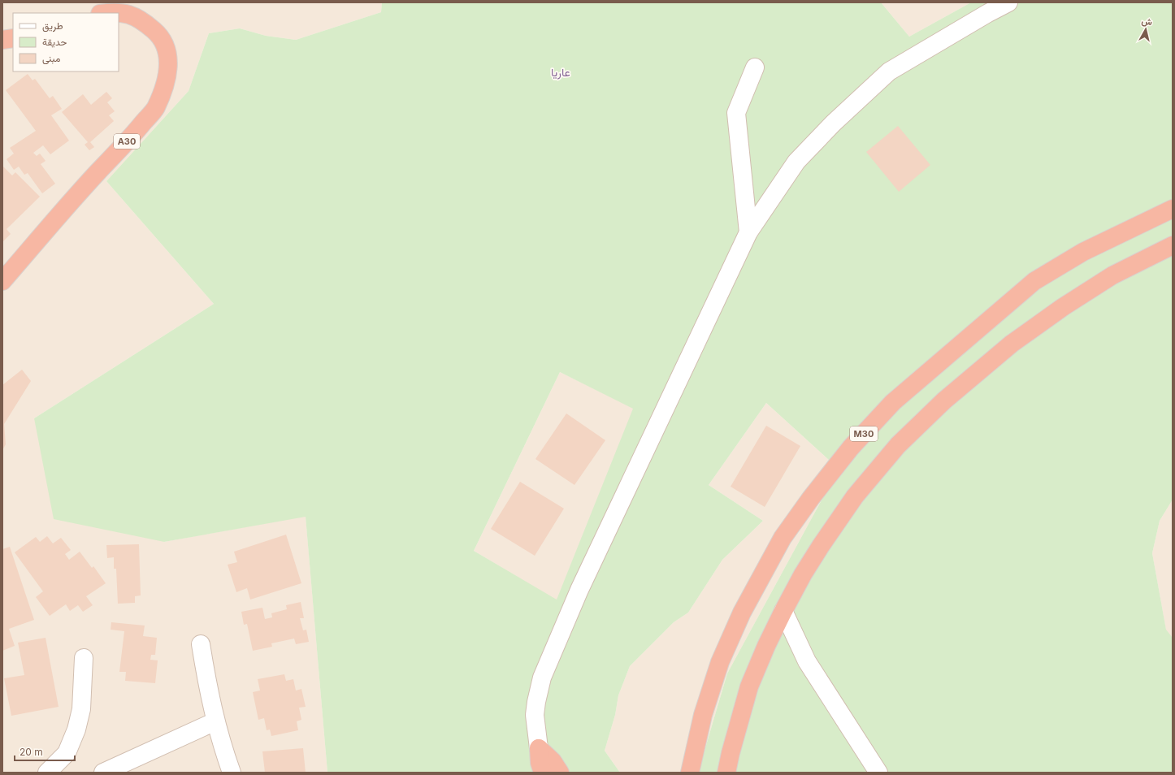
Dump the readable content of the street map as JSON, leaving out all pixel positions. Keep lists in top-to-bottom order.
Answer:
{
  "streets": {
    "highway": ["A30", "M30"]
  },
  "districts": ["عاريا"],
  "legend": ["طريق", "حديقة", "مبنى"],
  "scale_bar": "20 m",
  "north": "top"
}
